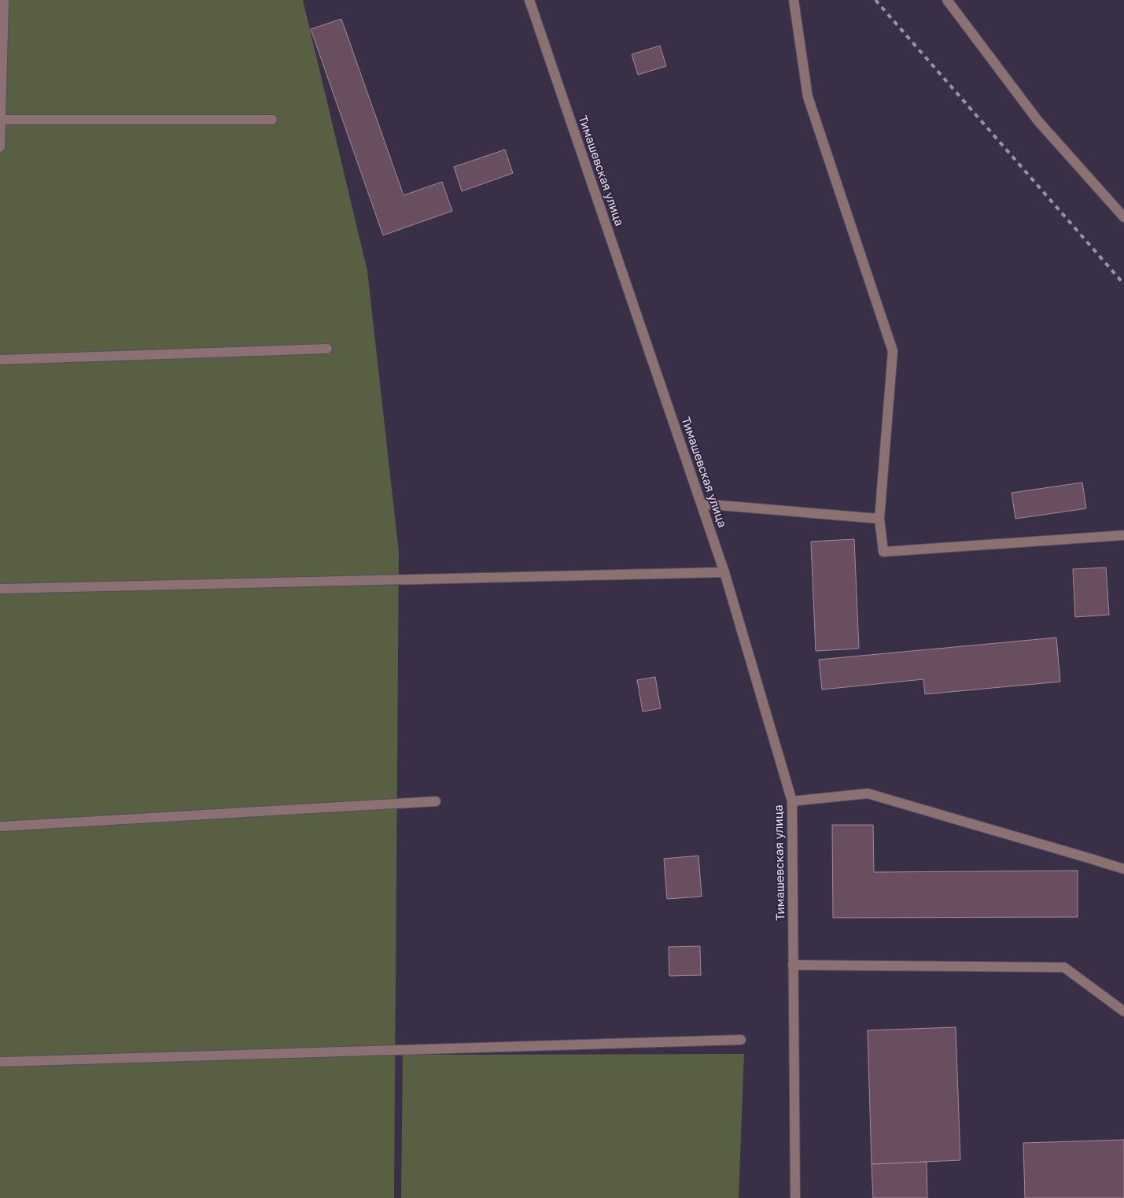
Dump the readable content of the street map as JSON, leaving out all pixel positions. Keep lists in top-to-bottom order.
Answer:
{
  "streets": {
    "street": ["Тимашевская улица"]
  }
}
